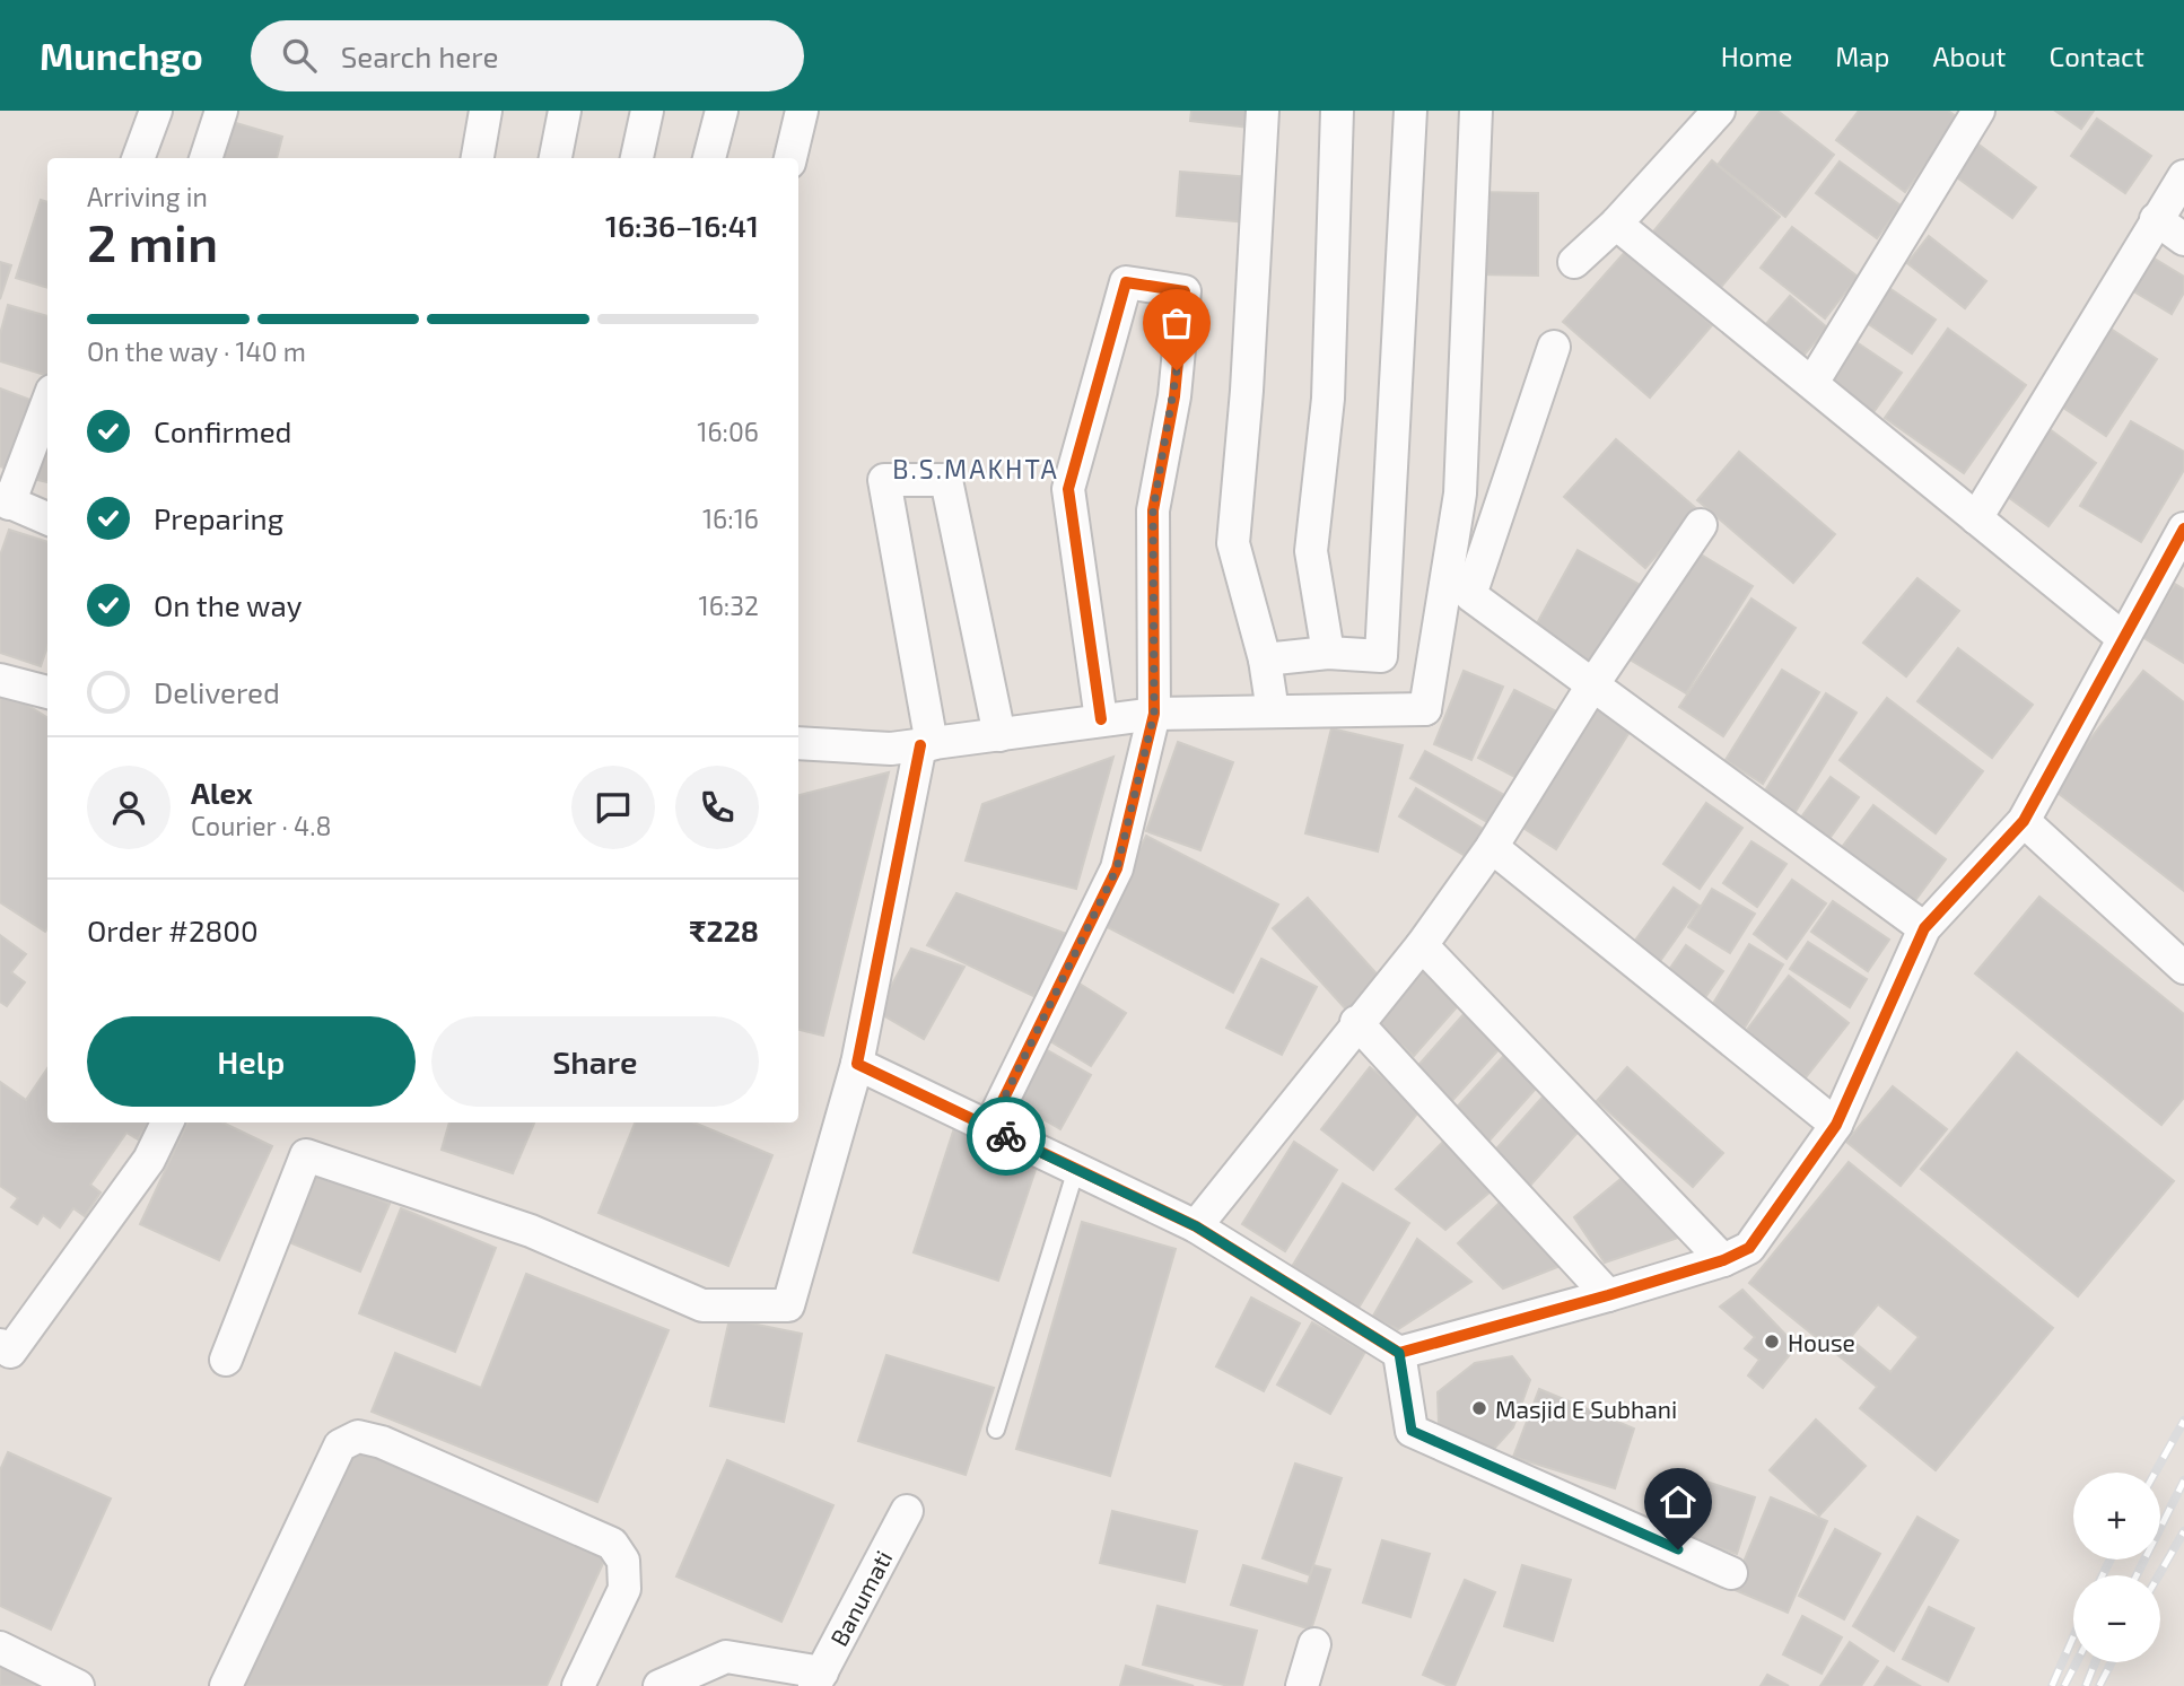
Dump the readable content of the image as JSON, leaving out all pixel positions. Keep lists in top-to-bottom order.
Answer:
{
  "streets": {
    "street": ["Banumati"]
  },
  "districts": ["B.S.MAKHTA"],
  "places": ["House", "Masjid E Subhani"],
  "page": {
    "header": "Munchgo",
    "search": "Search here",
    "nav": [
      "Home",
      "Map",
      "About",
      "Contact"
    ],
    "heading": ["2 min", "Arriving in", "16:36–16:41"],
    "panel": [
      "Alex",
      "Courier · 4.8",
      "Order #2800",
      "₹228"
    ],
    "bar": "On the way · 140 m",
    "list": [
      ["Confirmed", "16:06"],
      ["Preparing", "16:16"],
      ["On the way", "16:32"],
      "Delivered"
    ],
    "buttons": ["Help", "Share"],
    "map_buttons": ["+", "−"]
  }
}
